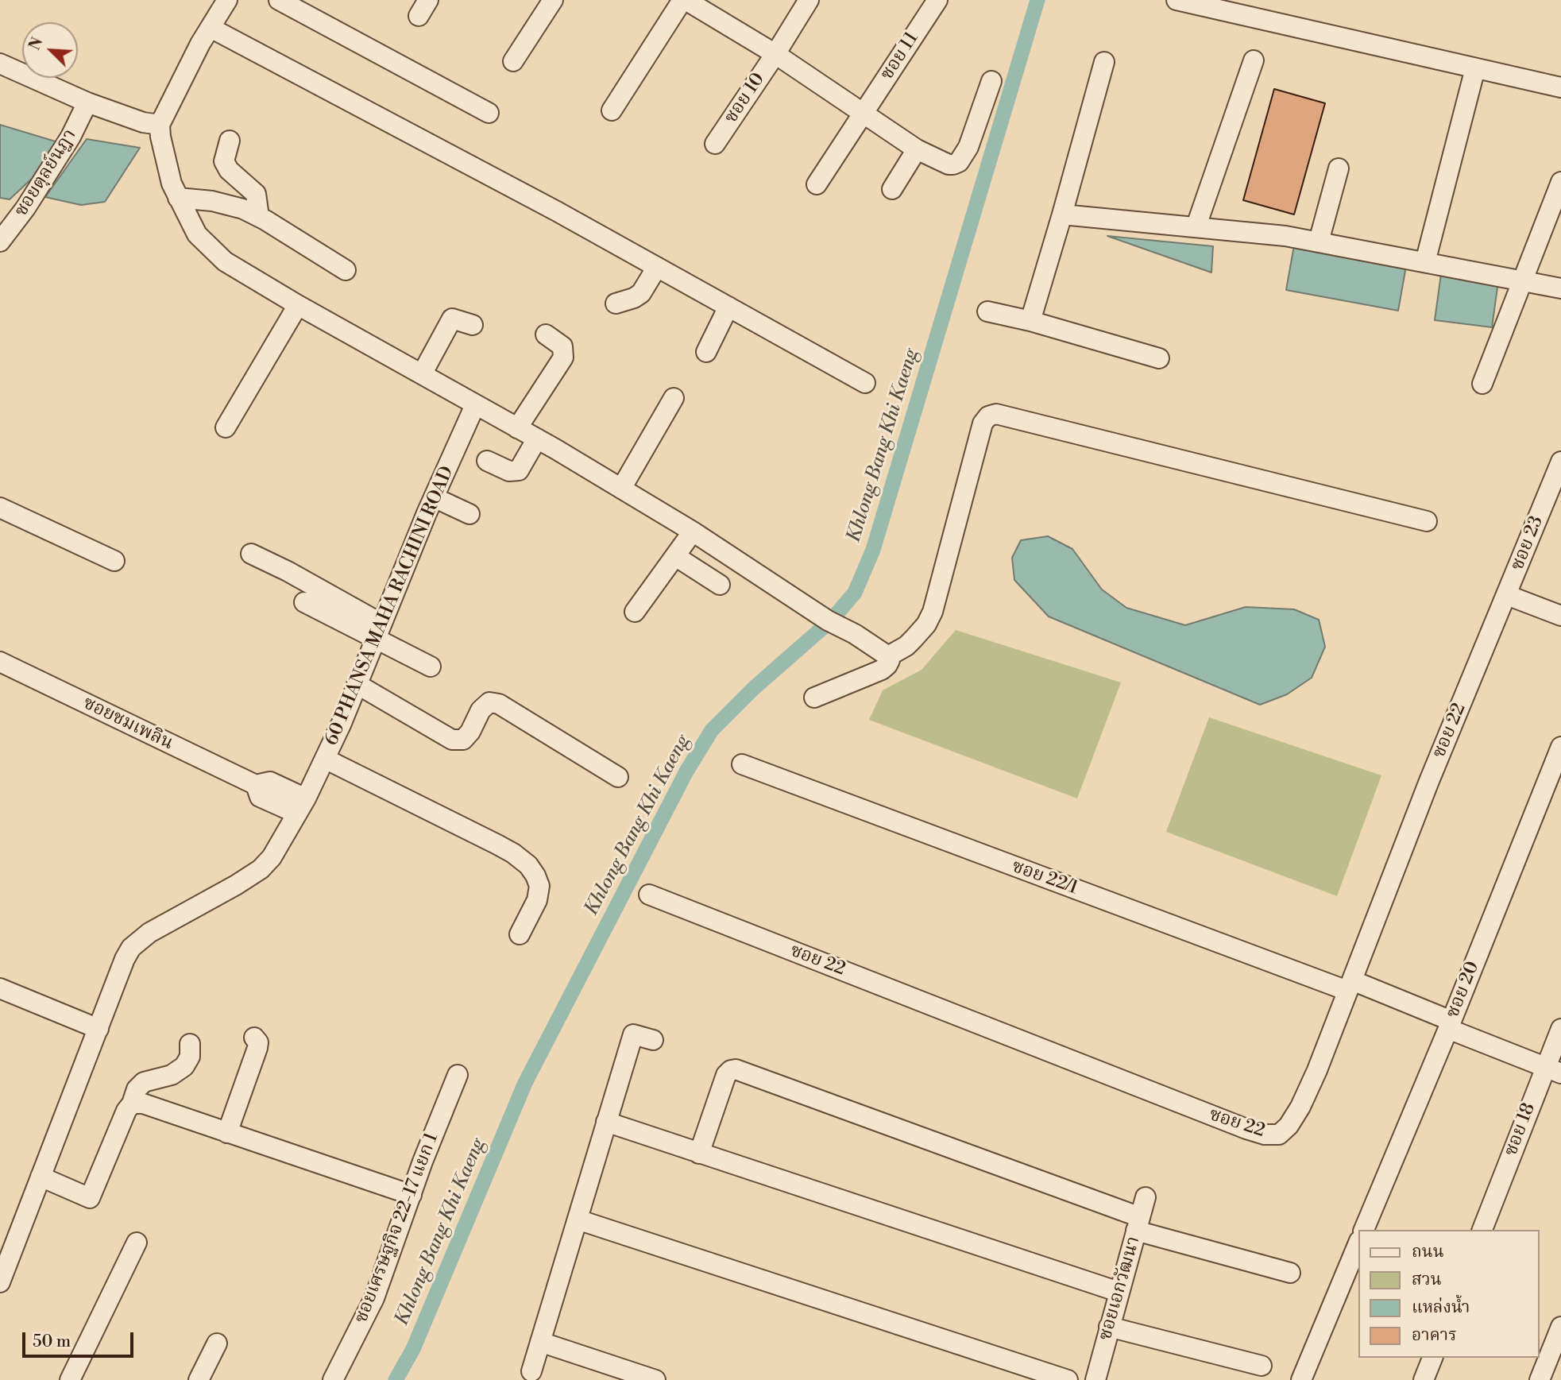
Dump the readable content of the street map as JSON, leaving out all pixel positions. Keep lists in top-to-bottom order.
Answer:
{
  "streets": {
    "street": [
      "ซอย 11",
      "ซอย 10",
      "ซอยตุลย์นฎา",
      "ซอย 23",
      "60 PHANSA MAHA RACHINI ROAD",
      "ซอยชมเพลิน",
      "ซอย 22",
      "ซอย 22/1",
      "ซอย 20",
      "ซอย 18",
      "ซอยเศรษฐกิจ 22-17 แยก 1",
      "ซอยเอกวัฒนา"
    ]
  },
  "crossings": [
    ["ซอย 23", "ซอย 22"],
    ["60 PHANSA MAHA RACHINI ROAD", "ซอยชมเพลิน"],
    ["ซอย 22", "ซอย 22/1"],
    ["ซอย 22/1", "ซอย 20"],
    ["ซอย 22/1", "ซอย 18"]
  ],
  "water": ["Khlong Bang Khi Kaeng"],
  "legend": [
    "ถนน",
    "สวน",
    "แหล่งน้ำ",
    "อาคาร"
  ],
  "scale_bar": "50 m",
  "north": "top left"
}
